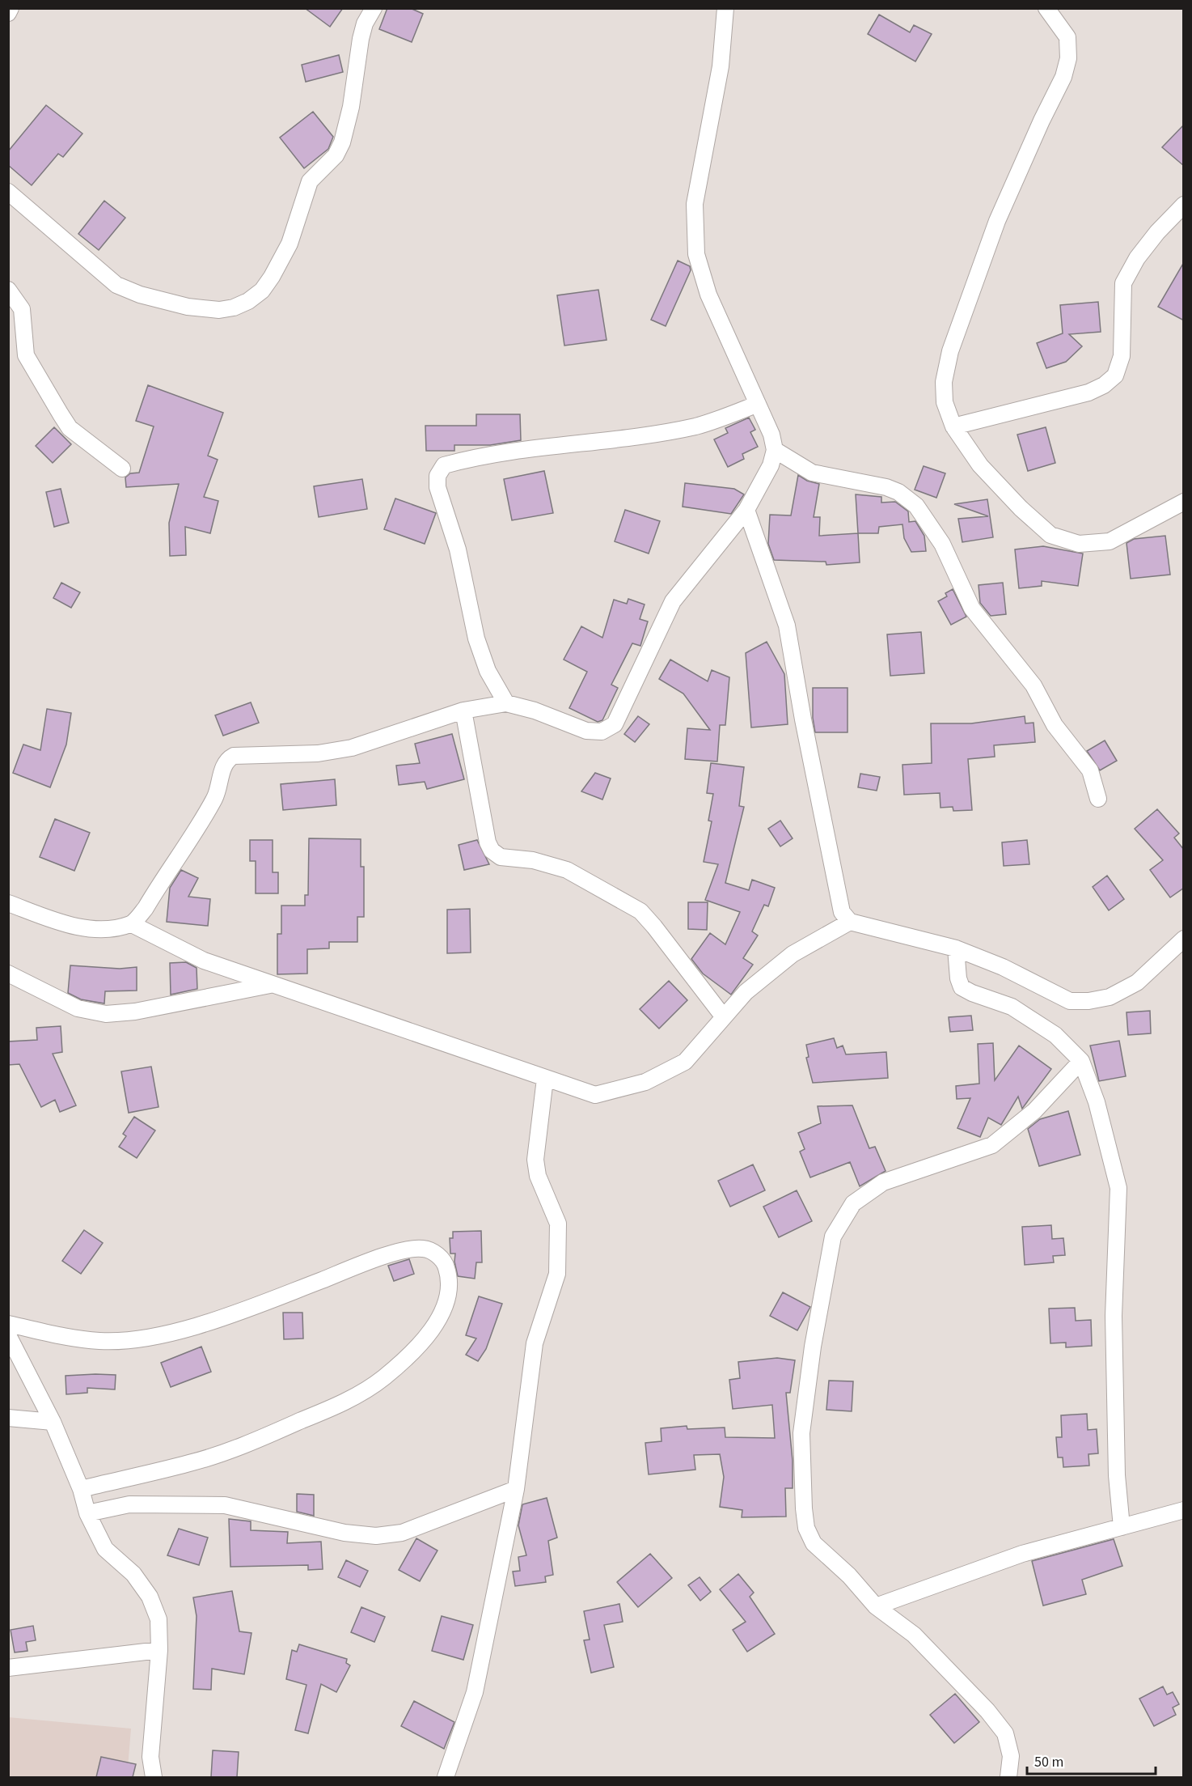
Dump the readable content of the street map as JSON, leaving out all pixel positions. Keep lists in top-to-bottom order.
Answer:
{
  "scale_bar": "50 m"
}
